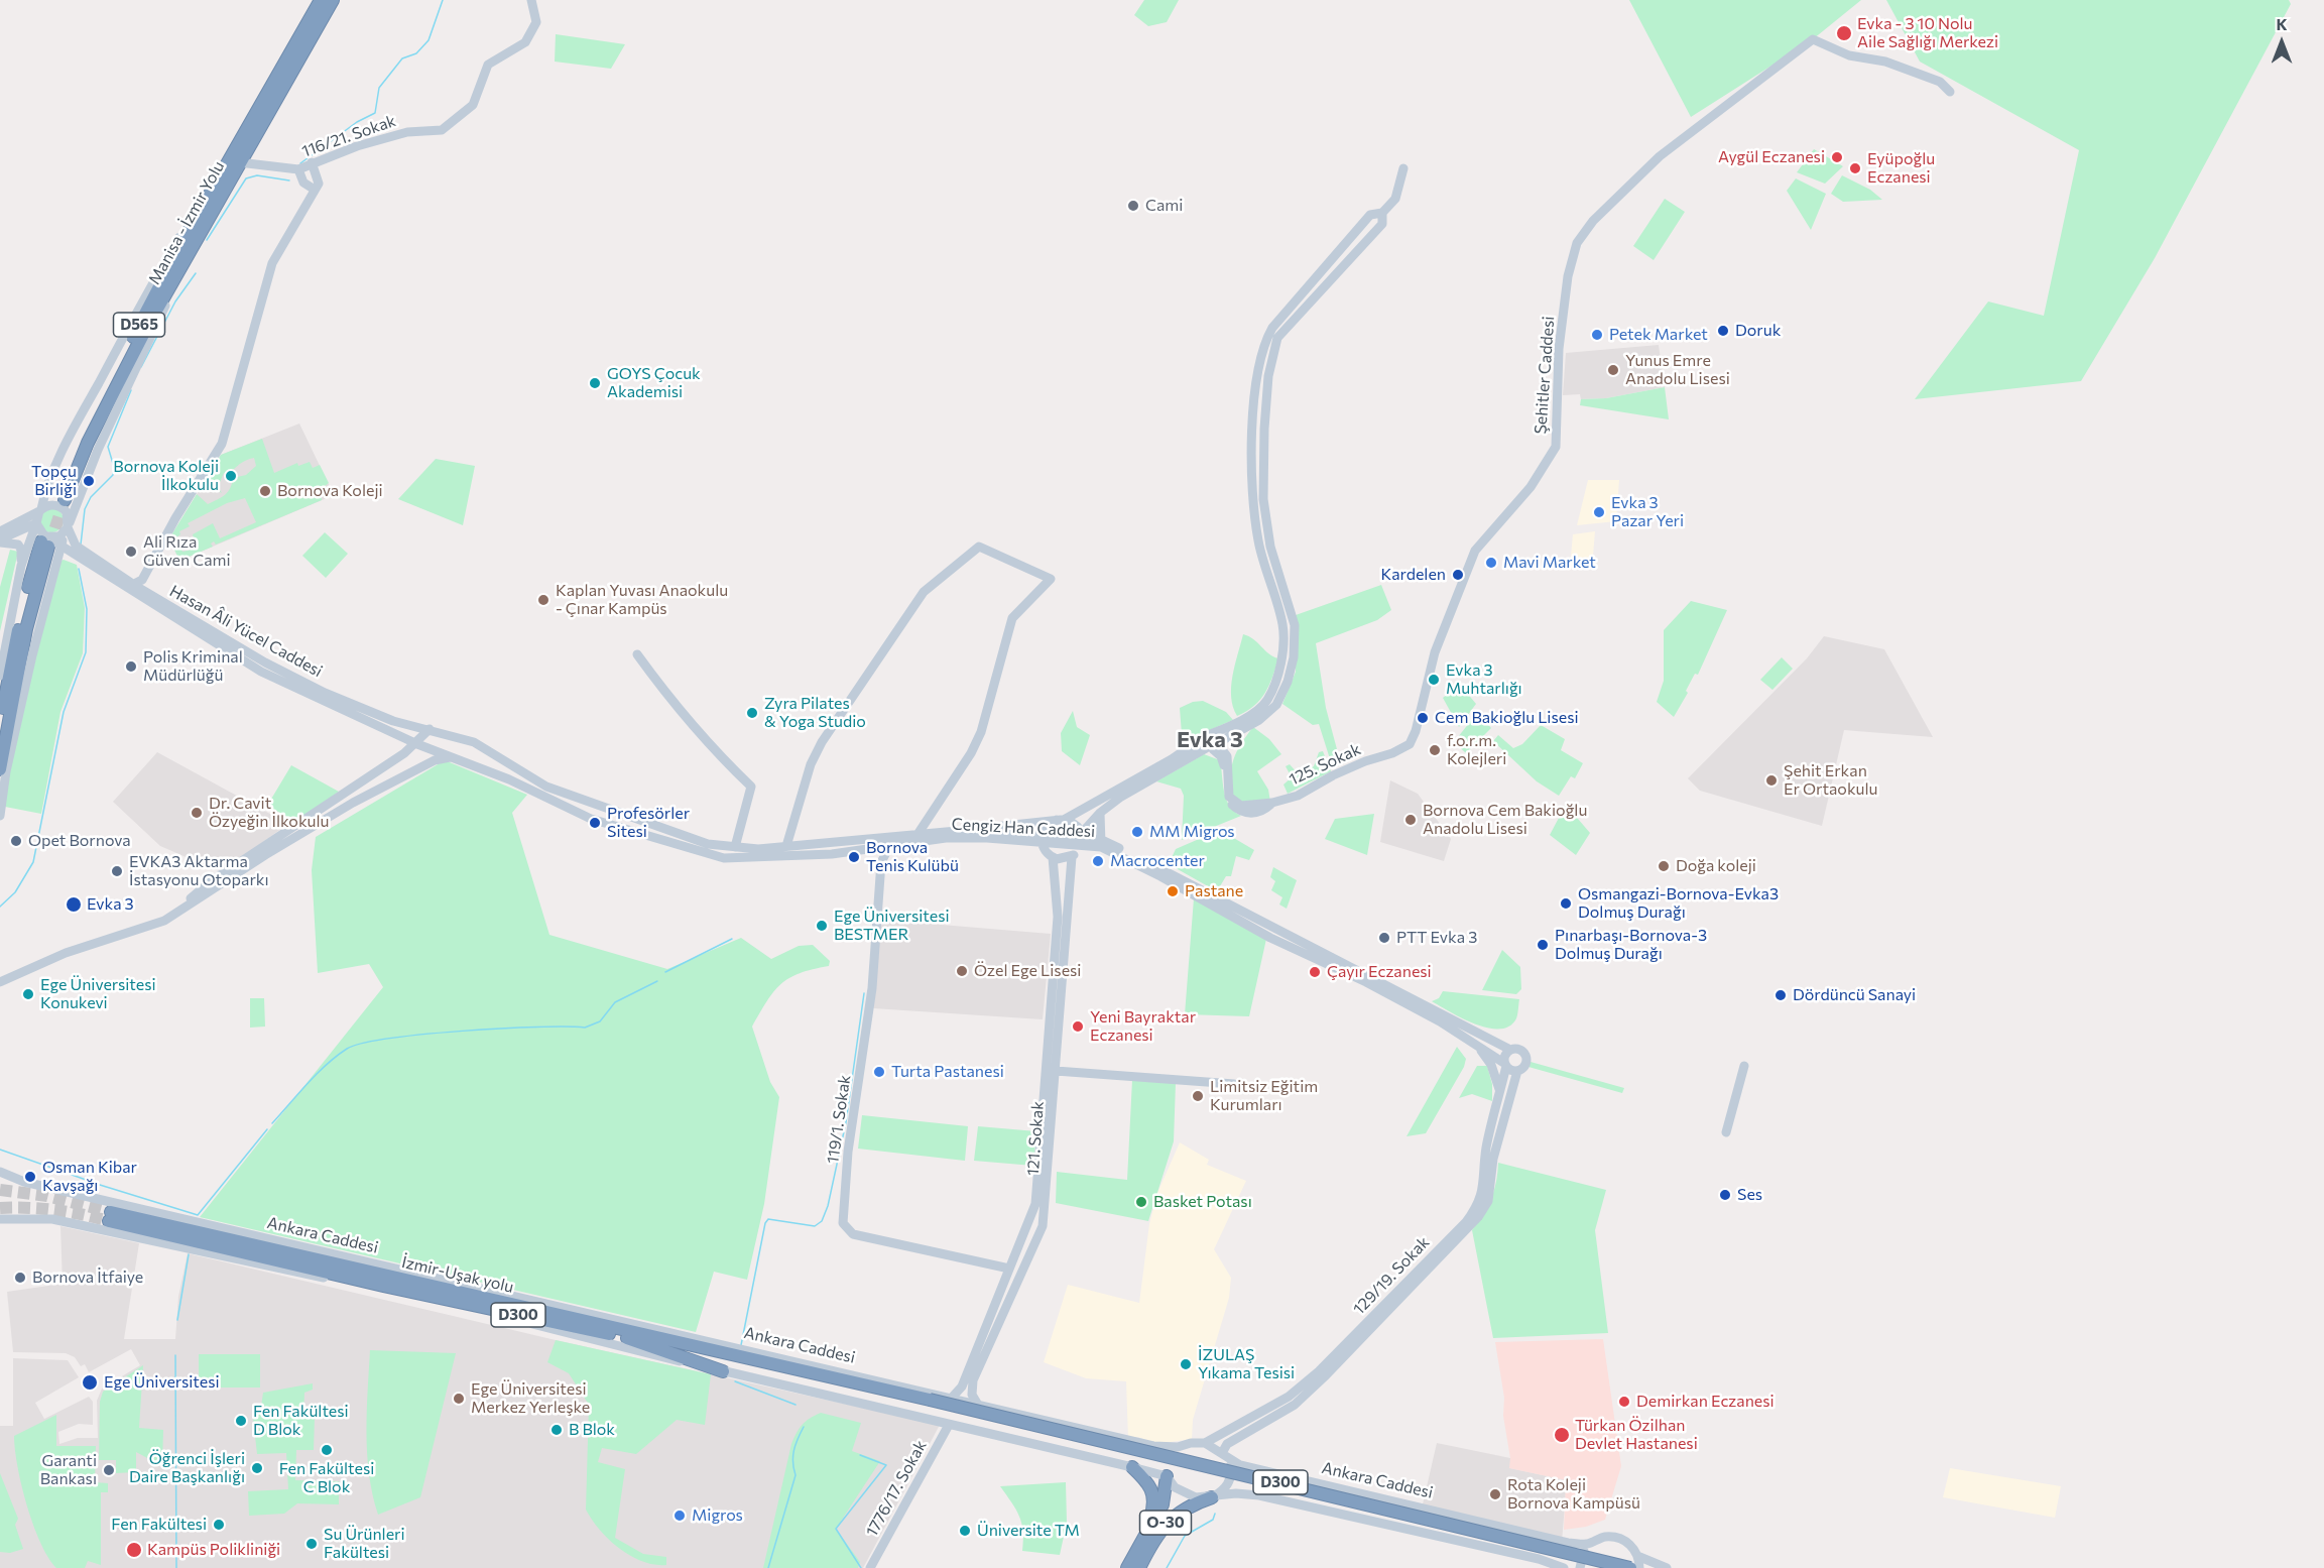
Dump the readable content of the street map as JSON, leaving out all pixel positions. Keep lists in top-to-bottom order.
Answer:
{
  "streets": {
    "highway": [
      "Manisa - İzmir Yolu",
      "D565",
      "Ankara Caddesi",
      "İzmir-Uşak yolu",
      "D300",
      "O-30"
    ],
    "main road": [
      "116/21. Sokak",
      "Şehitler Caddesi",
      "Hasan Âli Yücel Caddesi",
      "125. Sokak",
      "Cengiz Han Caddesi",
      "119/1. Sokak",
      "121. Sokak",
      "129/19. Sokak",
      "1776/17. Sokak"
    ]
  },
  "crossings": [
    ["116/21. Sokak", "Manisa - İzmir Yolu"],
    ["Şehitler Caddesi", "125. Sokak"],
    ["Hasan Âli Yücel Caddesi", "Cengiz Han Caddesi"],
    ["Cengiz Han Caddesi", "119/1. Sokak"],
    ["Cengiz Han Caddesi", "129/19. Sokak"],
    ["119/1. Sokak", "121. Sokak"],
    ["121. Sokak", "Ankara Caddesi"],
    ["Ankara Caddesi", "İzmir-Uşak yolu"],
    ["Ankara Caddesi", "129/19. Sokak"],
    ["Ankara Caddesi", "O-30"],
    ["129/19. Sokak", "O-30"]
  ],
  "districts": ["Evka 3"],
  "places": [
    "Evka - 3 10 Nolu Aile Sağlığı Merkezi",
    "Aygül Eczanesi",
    "Eyüpoğlu Eczanesi",
    "Cami",
    "Doruk",
    "Petek Market",
    "Yunus Emre Anadolu Lisesi",
    "GOYS Çocuk Akademisi",
    "Bornova Koleji İlkokulu",
    "Topçu Birliği",
    "Bornova Koleji",
    "Evka 3 Pazar Yeri",
    "Ali Rıza Güven Cami",
    "Mavi Market",
    "Kardelen",
    "Kaplan Yuvası Anaokulu - Çınar Kampüs",
    "Polis Kriminal Müdürlüğü",
    "Evka 3 Muhtarlığı",
    "Zyra Pilates & Yoga Studio",
    "Cem Bakioğlu Lisesi",
    "f.o.r.m. Kolejleri",
    "Şehit Erkan Er Ortaokulu",
    "Dr. Cavit Özyeğin İlkokulu",
    "Bornova Cem Bakioğlu Anadolu Lisesi",
    "Profesörler Sitesi",
    "MM Migros",
    "Opet Bornova",
    "Bornova Tenis Kulübü",
    "Macrocenter",
    "Doğa koleji",
    "EVKA3 Aktarma İstasyonu Otoparkı",
    "Pastane",
    "Osmangazi-Bornova-Evka3 Dolmuş Durağı",
    "Evka 3",
    "Ege Üniversitesi BESTMER",
    "PTT Evka 3",
    "Pınarbaşı-Bornova-3 Dolmuş Durağı",
    "Özel Ege Lisesi",
    "Çayır Eczanesi",
    "Ege Üniversitesi Konukevi",
    "Dördüncü Sanayi",
    "Yeni Bayraktar Eczanesi",
    "Turta Pastanesi",
    "Limitsiz Eğitim Kurumları",
    "Osman Kibar Kavşağı",
    "Ses",
    "Basket Potası",
    "Bornova İtfaiye",
    "İZULAŞ Yıkama Tesisi",
    "Ege Üniversitesi",
    "Ege Üniversitesi Merkez Yerleşke",
    "Demirkan Eczanesi",
    "Fen Fakültesi D Blok",
    "B Blok",
    "Türkan Özilhan Devlet Hastanesi",
    "Fen Fakültesi C Blok",
    "Öğrenci İşleri Daire Başkanlığı",
    "Garanti Bankası",
    "Rota Koleji Bornova Kampüsü",
    "Migros",
    "Fen Fakültesi",
    "Üniversite TM",
    "Su Ürünleri Fakültesi",
    "Kampüs Polikliniği"
  ],
  "north": "top"
}
